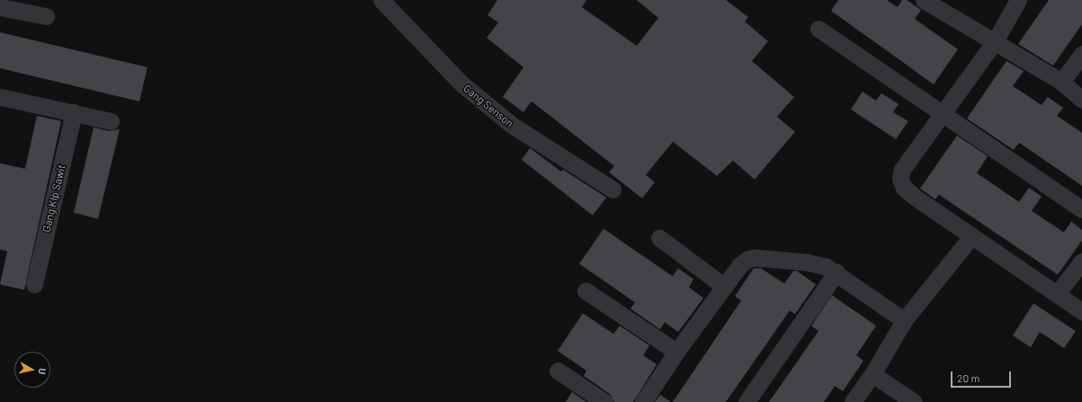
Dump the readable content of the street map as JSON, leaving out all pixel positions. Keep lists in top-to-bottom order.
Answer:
{
  "streets": {
    "street": ["Gang Senson", "Gang Klp Sawit"]
  },
  "scale_bar": "20 m",
  "north": "right"
}
